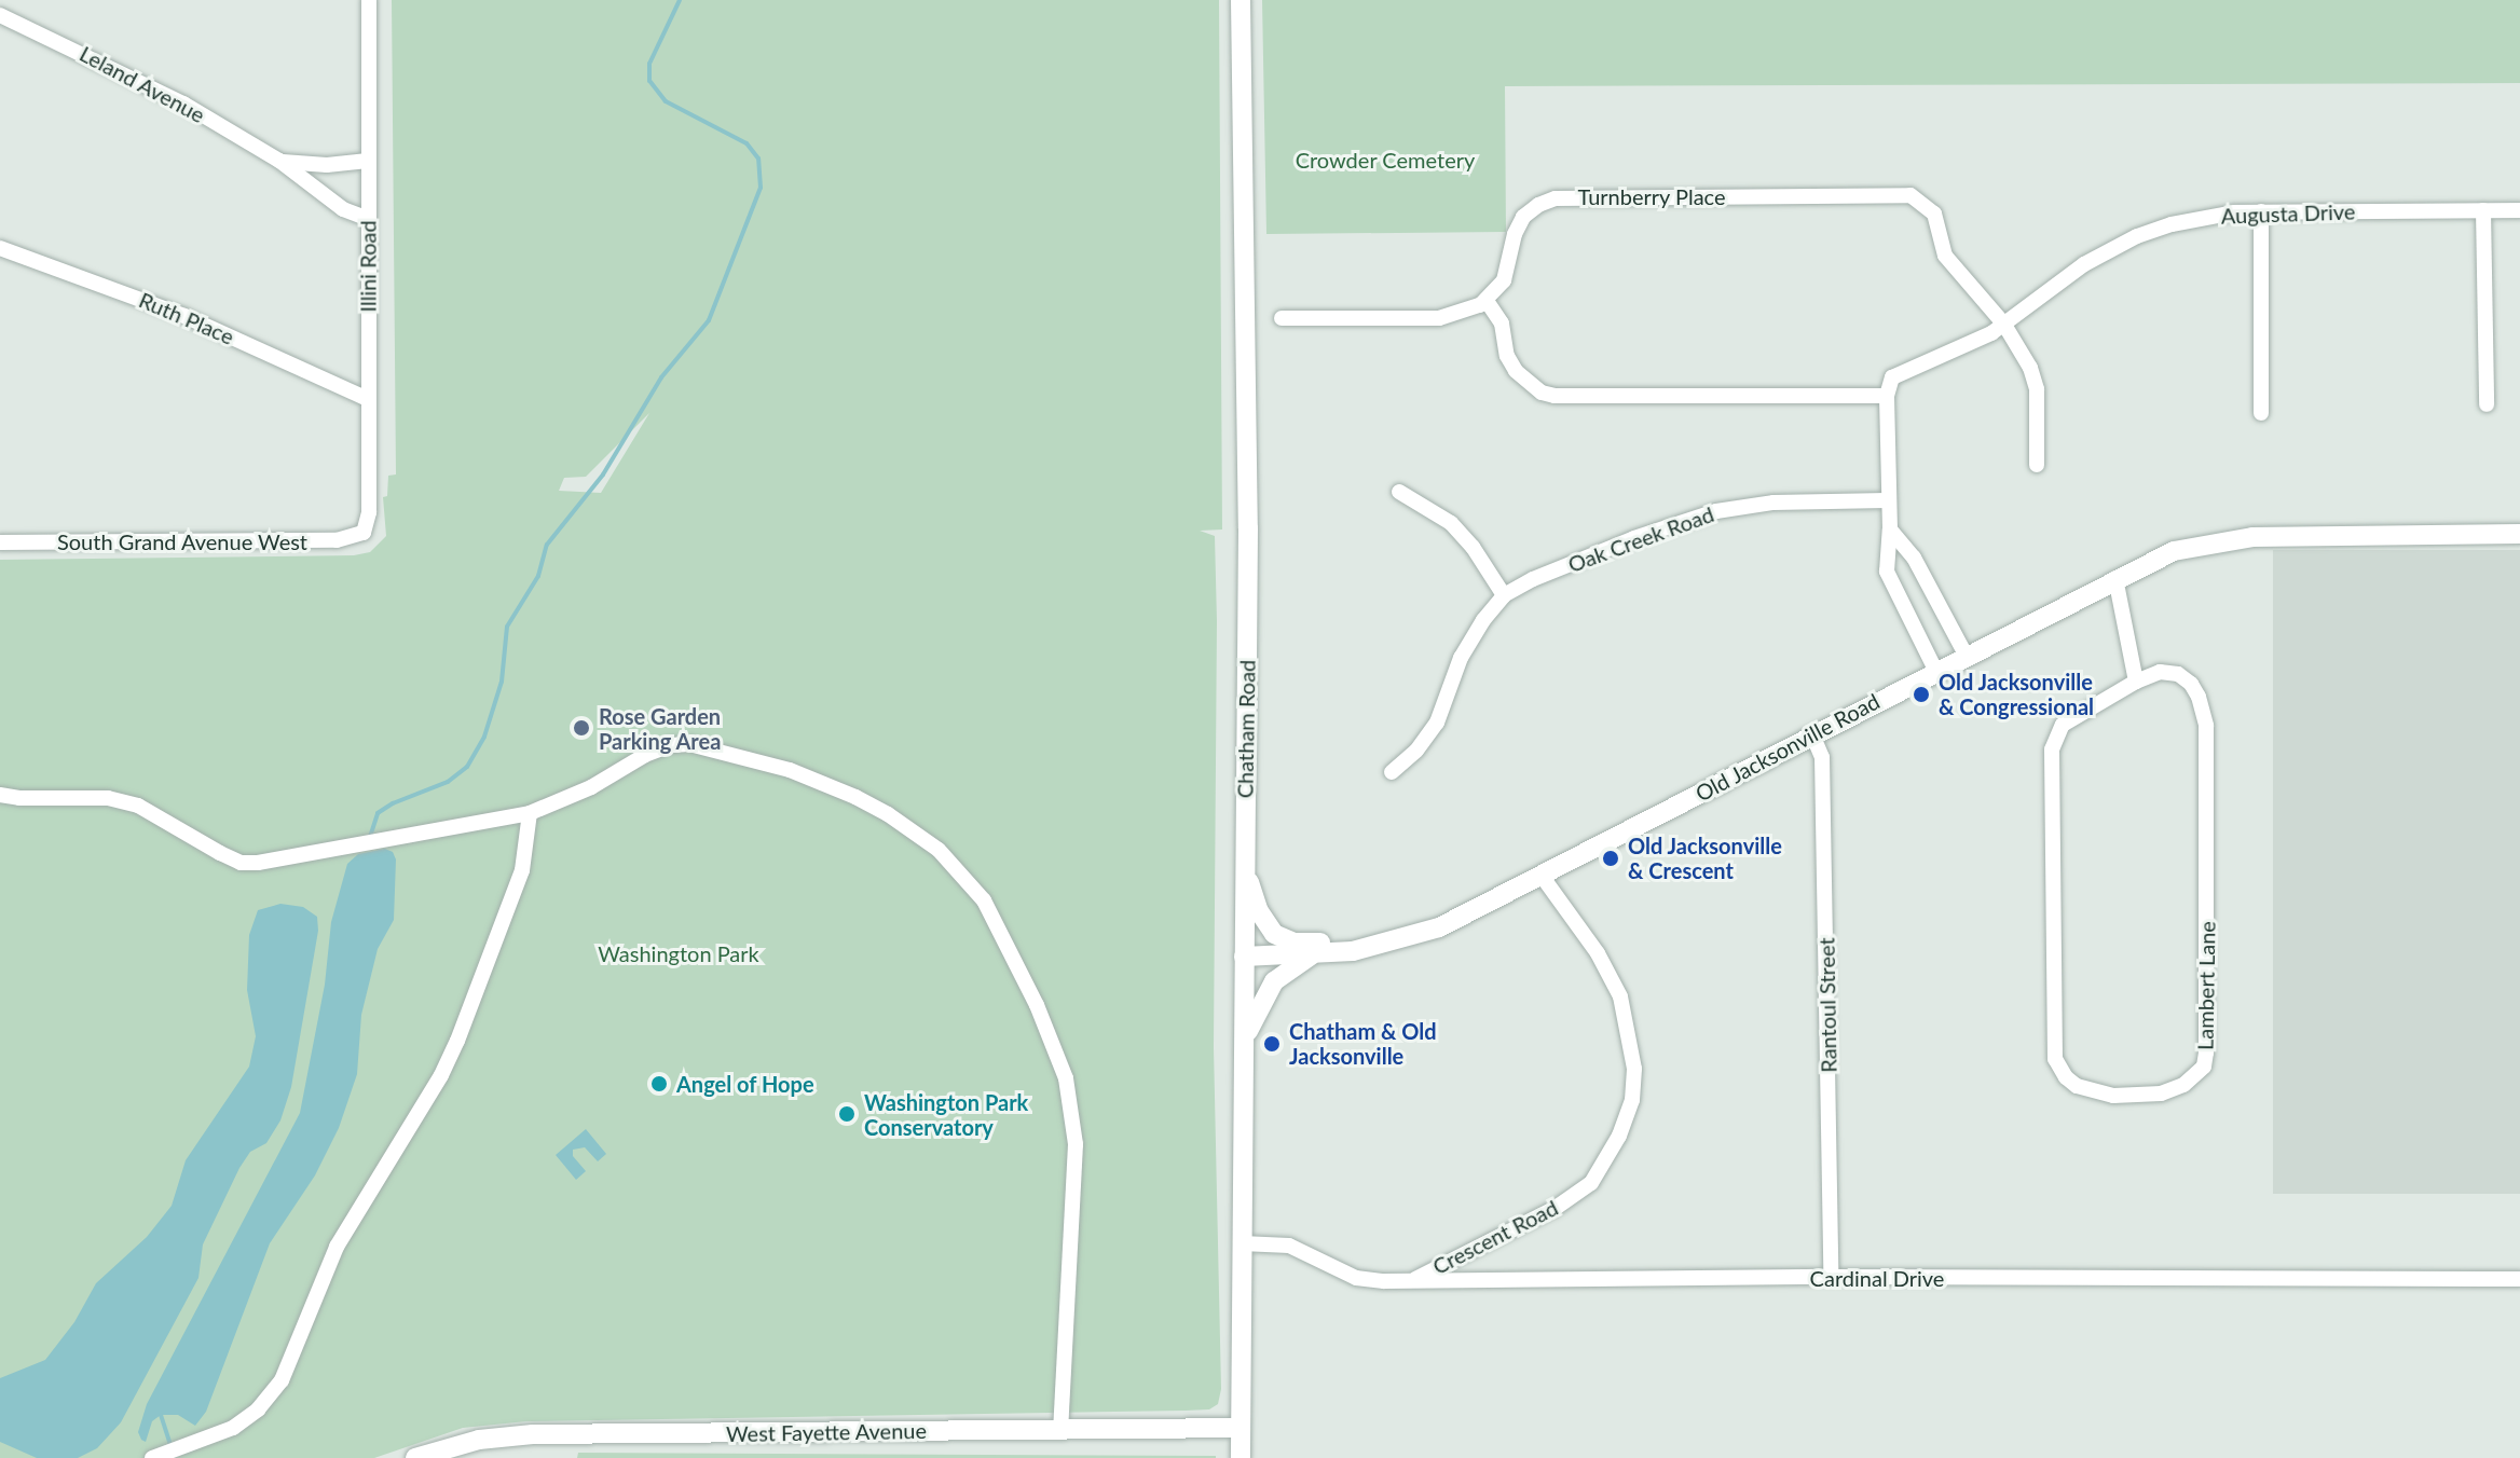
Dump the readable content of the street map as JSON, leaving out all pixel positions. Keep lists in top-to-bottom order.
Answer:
{
  "streets": {
    "street": [
      "Leland Avenue",
      "Turnberry Place",
      "Augusta Drive",
      "Illini Road",
      "Ruth Place",
      "Oak Creek Road",
      "South Grand Avenue West",
      "Chatham Road",
      "Old Jacksonville Road",
      "Lambert Lane",
      "Rantoul Street",
      "Crescent Road",
      "Cardinal Drive",
      "West Fayette Avenue"
    ]
  },
  "crossings": [
    ["Leland Avenue", "Illini Road"],
    ["Turnberry Place", "Augusta Drive"],
    ["Illini Road", "Ruth Place"],
    ["Illini Road", "South Grand Avenue West"],
    ["Chatham Road", "Old Jacksonville Road"],
    ["Chatham Road", "Cardinal Drive"],
    ["Chatham Road", "West Fayette Avenue"],
    ["Old Jacksonville Road", "Rantoul Street"],
    ["Old Jacksonville Road", "Crescent Road"],
    ["Rantoul Street", "Cardinal Drive"],
    ["Crescent Road", "Cardinal Drive"]
  ],
  "parks": ["Crowder Cemetery", "Washington Park"],
  "places": [
    "Old Jacksonville & Congressional",
    "Rose Garden Parking Area",
    "Old Jacksonville & Crescent",
    "Chatham & Old Jacksonville",
    "Angel of Hope",
    "Washington Park Conservatory"
  ]
}
